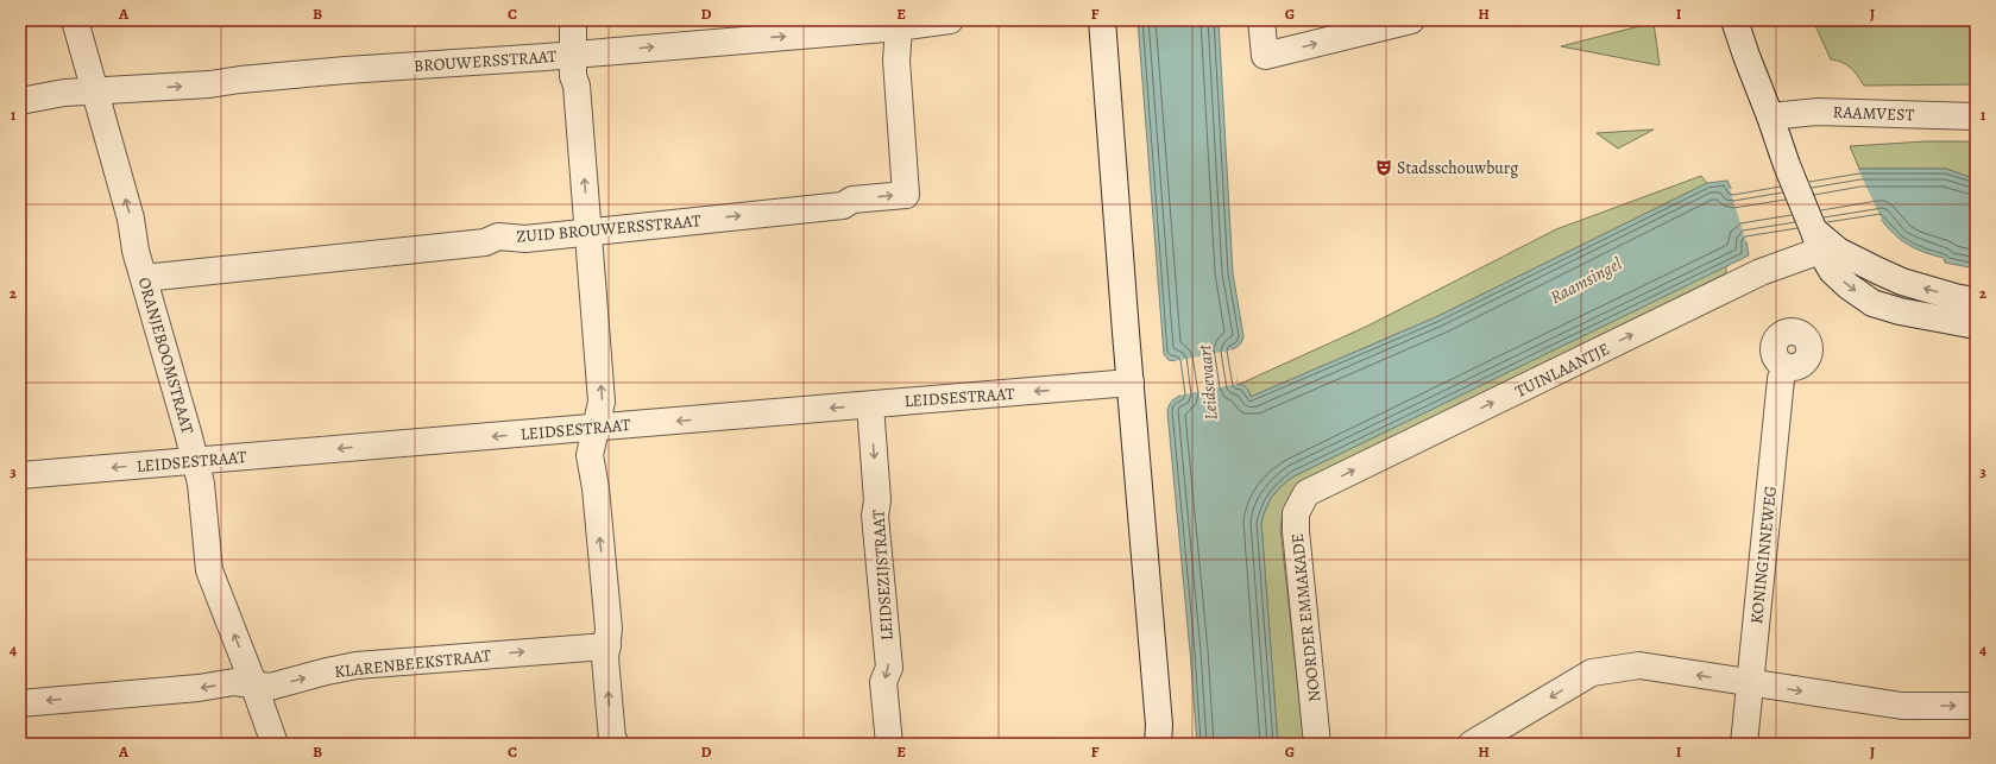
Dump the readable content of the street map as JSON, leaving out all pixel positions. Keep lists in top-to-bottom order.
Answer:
{
  "streets": {
    "street": [
      "BROUWERSSTRAAT",
      "RAAMVEST",
      "ZUID BROUWERSSTRAAT",
      "ORANJEBOOMSTRAAT",
      "TUINLAANTJE",
      "LEIDSESTRAAT",
      "KONINGINNEWEG",
      "LEIDSEZIJSTRAAT",
      "NOORDER EMMAKADE",
      "KLARENBEEKSTRAAT"
    ]
  },
  "crossings": [
    ["BROUWERSSTRAAT", "ZUID BROUWERSSTRAAT"],
    ["BROUWERSSTRAAT", "ORANJEBOOMSTRAAT"],
    ["ZUID BROUWERSSTRAAT", "ORANJEBOOMSTRAAT"],
    ["ORANJEBOOMSTRAAT", "LEIDSESTRAAT"],
    ["ORANJEBOOMSTRAAT", "KLARENBEEKSTRAAT"],
    ["TUINLAANTJE", "NOORDER EMMAKADE"],
    ["LEIDSESTRAAT", "LEIDSEZIJSTRAAT"]
  ],
  "one_way": [
    "BROUWERSSTRAAT",
    "ORANJEBOOMSTRAAT",
    "TUINLAANTJE",
    "LEIDSESTRAAT",
    "LEIDSEZIJSTRAAT"
  ],
  "water": ["Raamsingel", "Leidsevaart"],
  "places": {
    "theatre": ["Stadsschouwburg"]
  },
  "grid": {
    "columns": [
      "A",
      "B",
      "C",
      "D",
      "E",
      "F",
      "G",
      "H",
      "I",
      "J"
    ],
    "rows": [
      "1",
      "2",
      "3",
      "4"
    ]
  }
}
